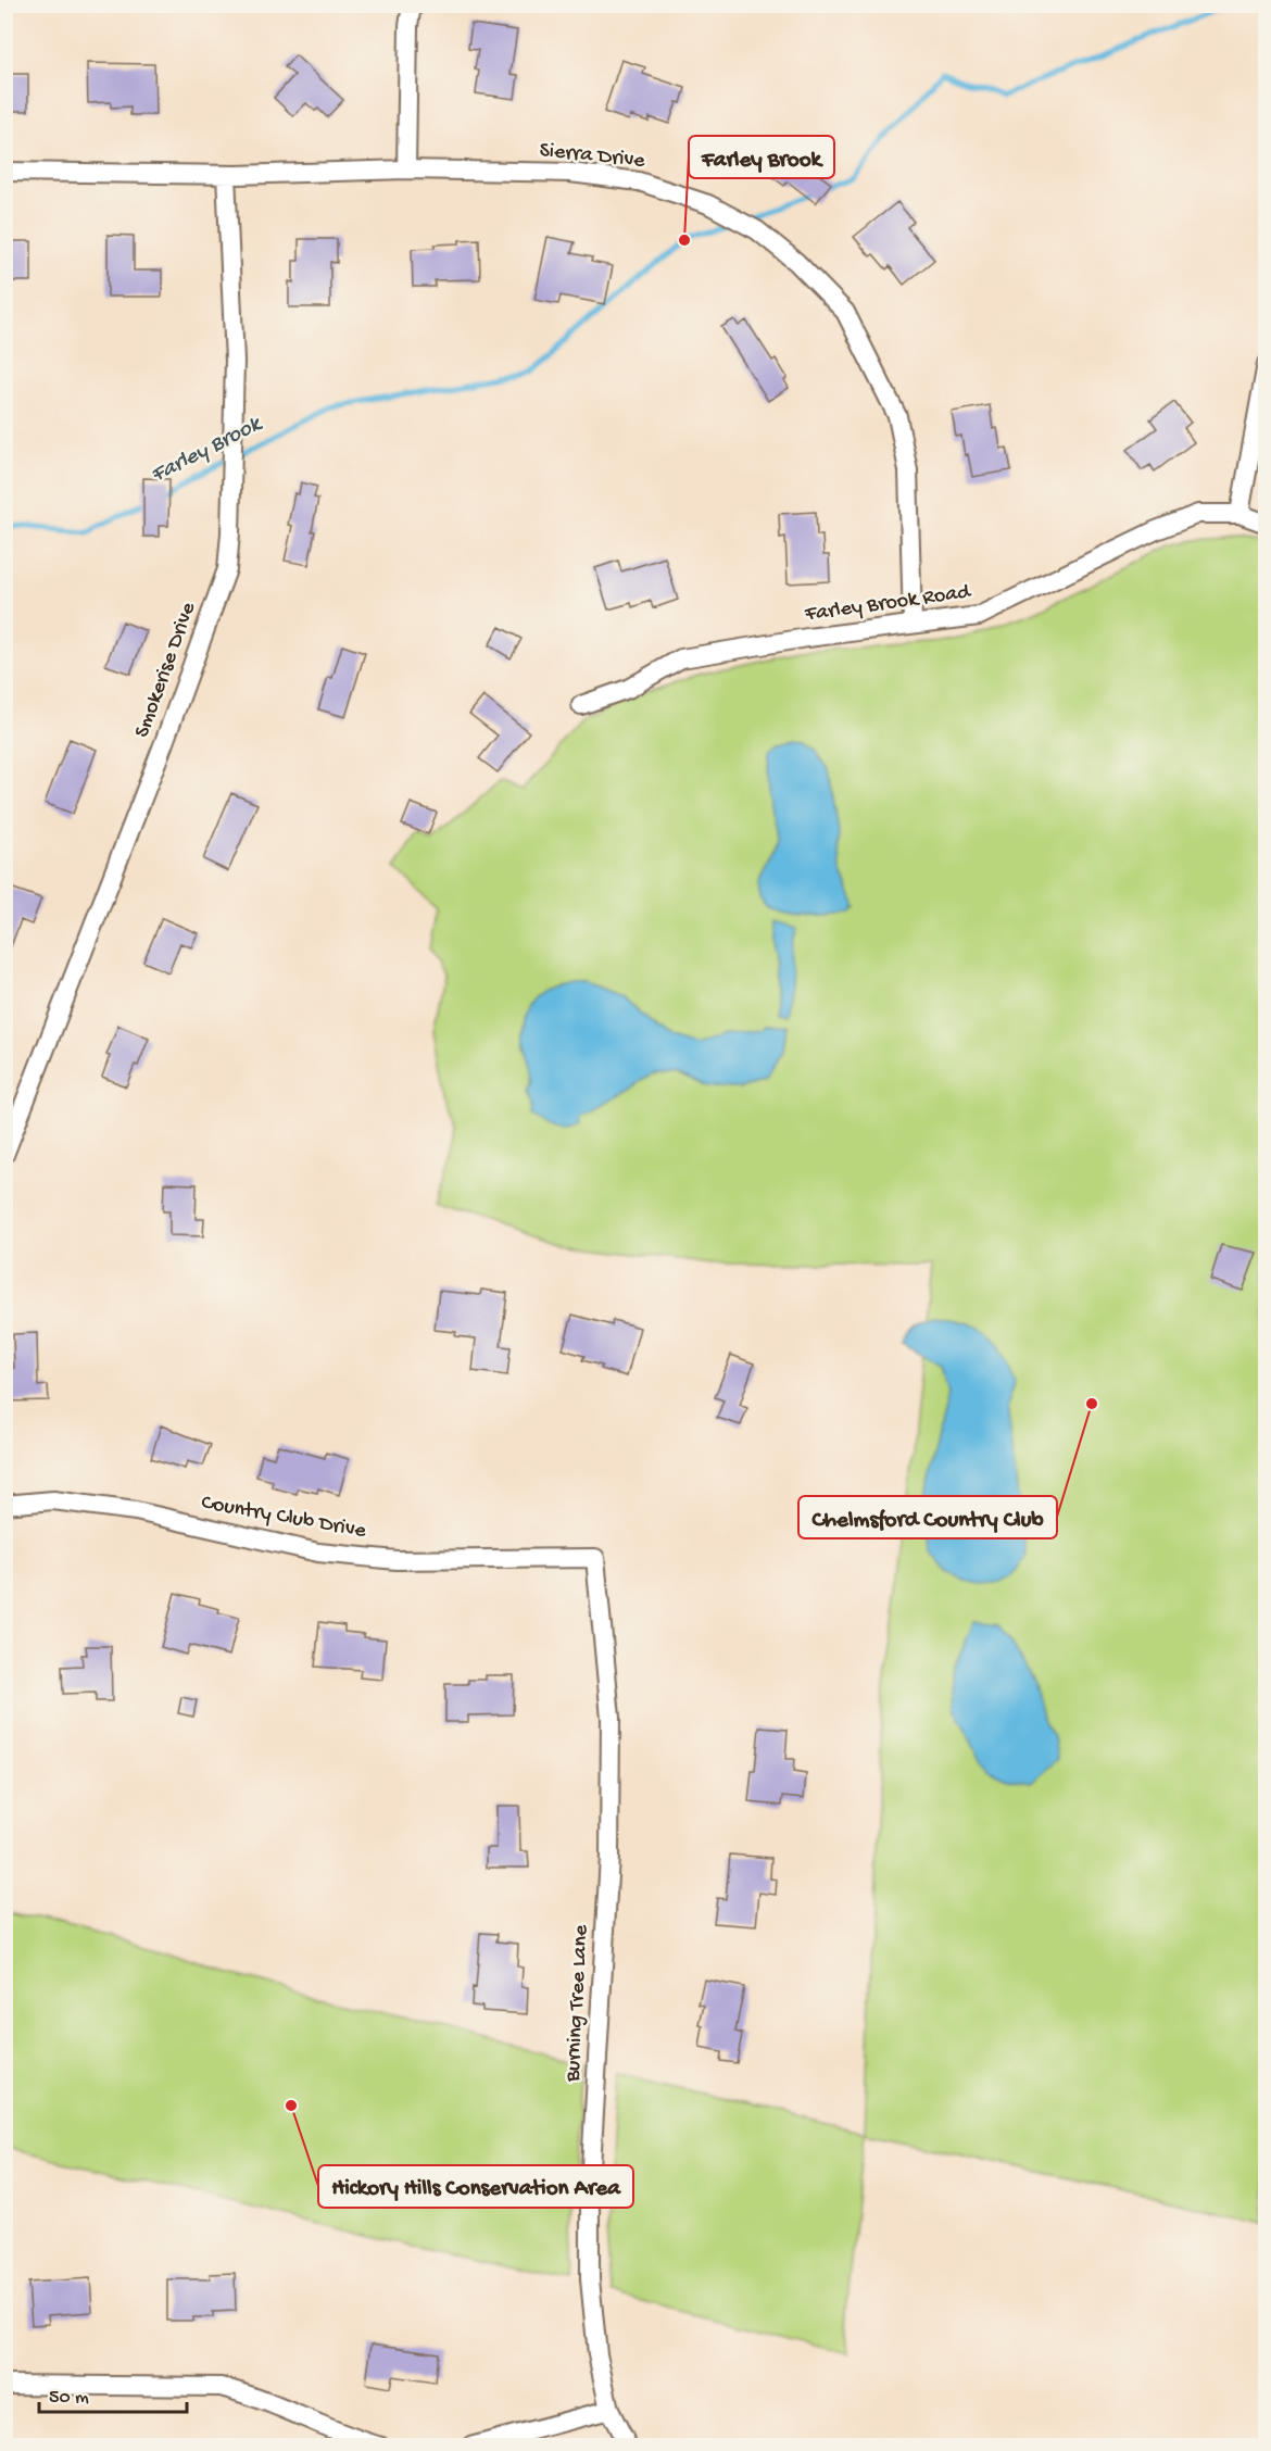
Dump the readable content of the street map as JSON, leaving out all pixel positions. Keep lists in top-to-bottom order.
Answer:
{
  "streets": {
    "street": [
      "Sierra Drive",
      "Farley Brook Road",
      "Smokerise Drive",
      "Country Club Drive",
      "Burning Tree Lane"
    ]
  },
  "crossings": [
    ["Sierra Drive", "Farley Brook Road"],
    ["Sierra Drive", "Smokerise Drive"],
    ["Country Club Drive", "Burning Tree Lane"]
  ],
  "water": ["Farley Brook"],
  "places": ["Farley Brook", "Chelmsford Country Club", "Hickory Hills Conservation Area"],
  "scale_bar": "50 m"
}
